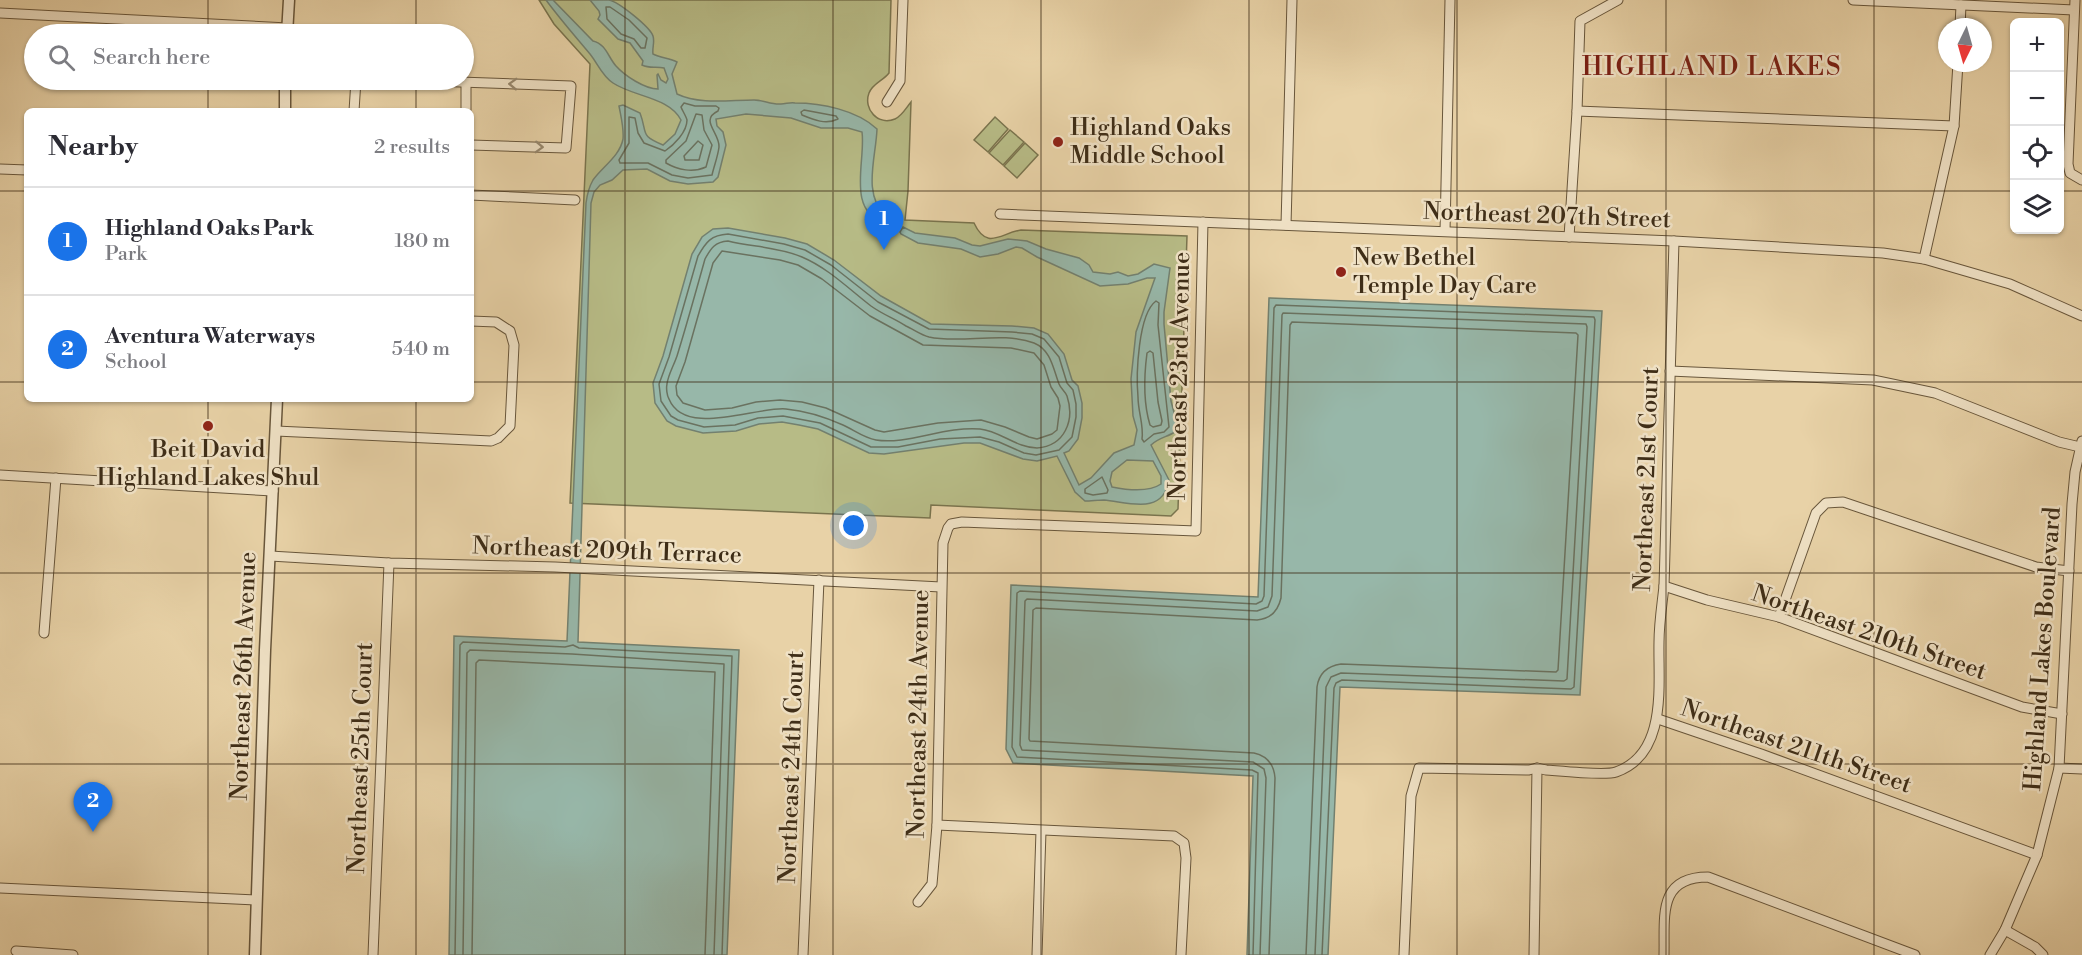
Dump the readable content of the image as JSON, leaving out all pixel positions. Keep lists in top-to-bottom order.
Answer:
{
  "streets": {
    "street": [
      "Northeast 207th Street",
      "Northeast 23rd Avenue",
      "Northeast 21st Court",
      "Northeast 209th Terrace",
      "Northeast 210th Street",
      "Highland Lakes Boulevard",
      "Northeast 26th Avenue",
      "Northeast 24th Avenue",
      "Northeast 211th Street",
      "Northeast 25th Court",
      "Northeast 24th Court"
    ]
  },
  "crossings": [
    ["Northeast 207th Street", "Northeast 23rd Avenue"],
    ["Northeast 207th Street", "Northeast 21st Court"],
    ["Northeast 23rd Avenue", "Northeast 24th Avenue"],
    ["Northeast 21st Court", "Northeast 210th Street"],
    ["Northeast 21st Court", "Northeast 211th Street"],
    ["Northeast 209th Terrace", "Northeast 26th Avenue"],
    ["Northeast 209th Terrace", "Northeast 24th Avenue"],
    ["Northeast 209th Terrace", "Northeast 25th Court"],
    ["Northeast 209th Terrace", "Northeast 24th Court"],
    ["Northeast 210th Street", "Highland Lakes Boulevard"],
    ["Highland Lakes Boulevard", "Northeast 211th Street"]
  ],
  "districts": ["HIGHLAND LAKES"],
  "places": ["Highland Oaks Middle School", "New Bethel Temple Day Care", "Beit David Highland Lakes Shul"],
  "north": "bottom",
  "page": {
    "map_buttons": ["+", "−"],
    "search": "Search here",
    "heading": ["Nearby", "2 results"],
    "list": [
      {
        "mark": "1",
        "name": "Highland Oaks Park",
        "note": "Park",
        "value": "180 m"
      },
      {
        "mark": "2",
        "name": "Aventura Waterways",
        "note": "School",
        "value": "540 m"
      }
    ],
    "pins": ["1", "2"]
  }
}
